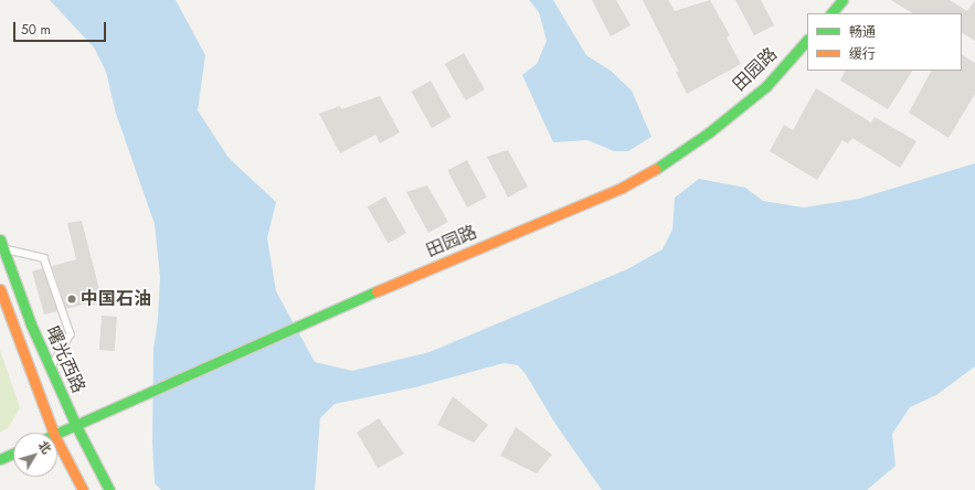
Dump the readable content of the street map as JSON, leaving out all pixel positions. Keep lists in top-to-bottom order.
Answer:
{
  "streets": {
    "street": ["田园路", "曙光西路"]
  },
  "crossings": [
    ["田园路", "曙光西路"]
  ],
  "places": ["中国石油"],
  "legend": ["畅通", "缓行"],
  "scale_bar": "50 m",
  "north": "top right"
}
